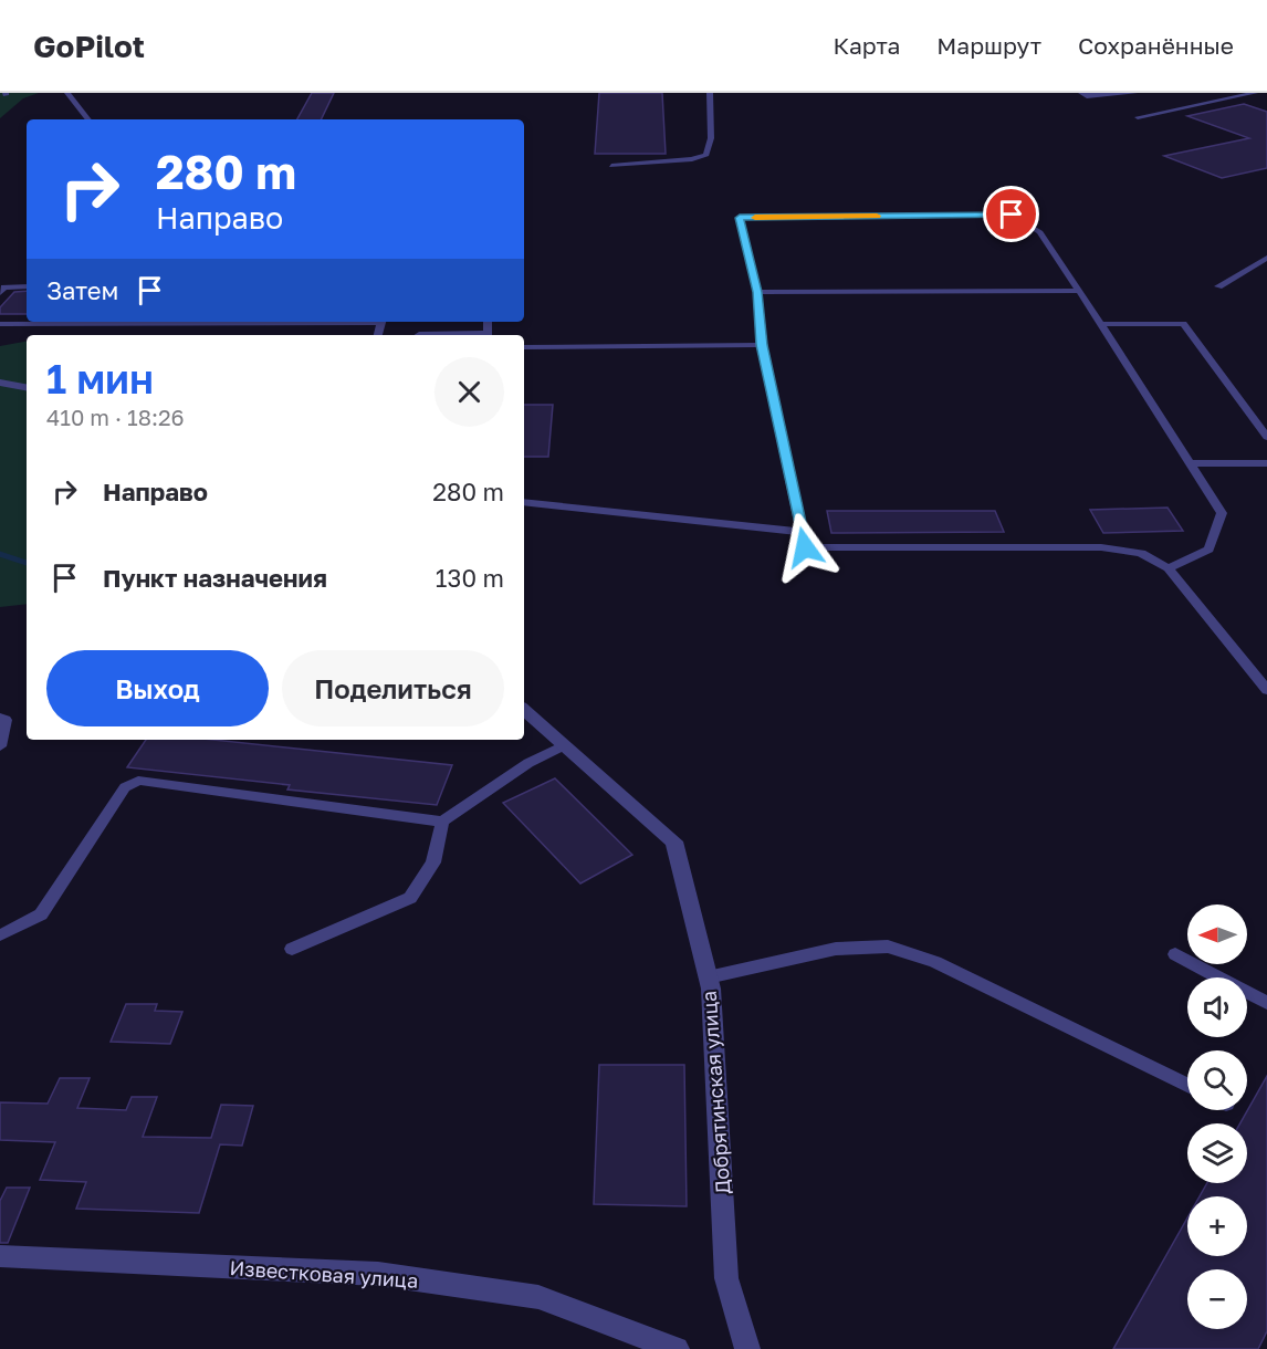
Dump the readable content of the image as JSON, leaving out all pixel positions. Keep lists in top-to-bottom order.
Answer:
{
  "streets": {
    "street": ["Добрятинская улица", "Известковая улица"]
  },
  "north": "left",
  "page": {
    "header": "GoPilot",
    "nav": ["Карта", "Маршрут", "Сохранённые"],
    "turn": ["280 m", "Направо"],
    "then": "Затем",
    "heading": ["1 мин", "410 m · 18:26"],
    "list": [
      {
        "name": "Направо",
        "value": "280 m"
      },
      {
        "name": "Пункт назначения",
        "value": "130 m"
      }
    ],
    "buttons": ["Выход", "Поделиться"],
    "map_buttons": ["+", "−"]
  }
}
